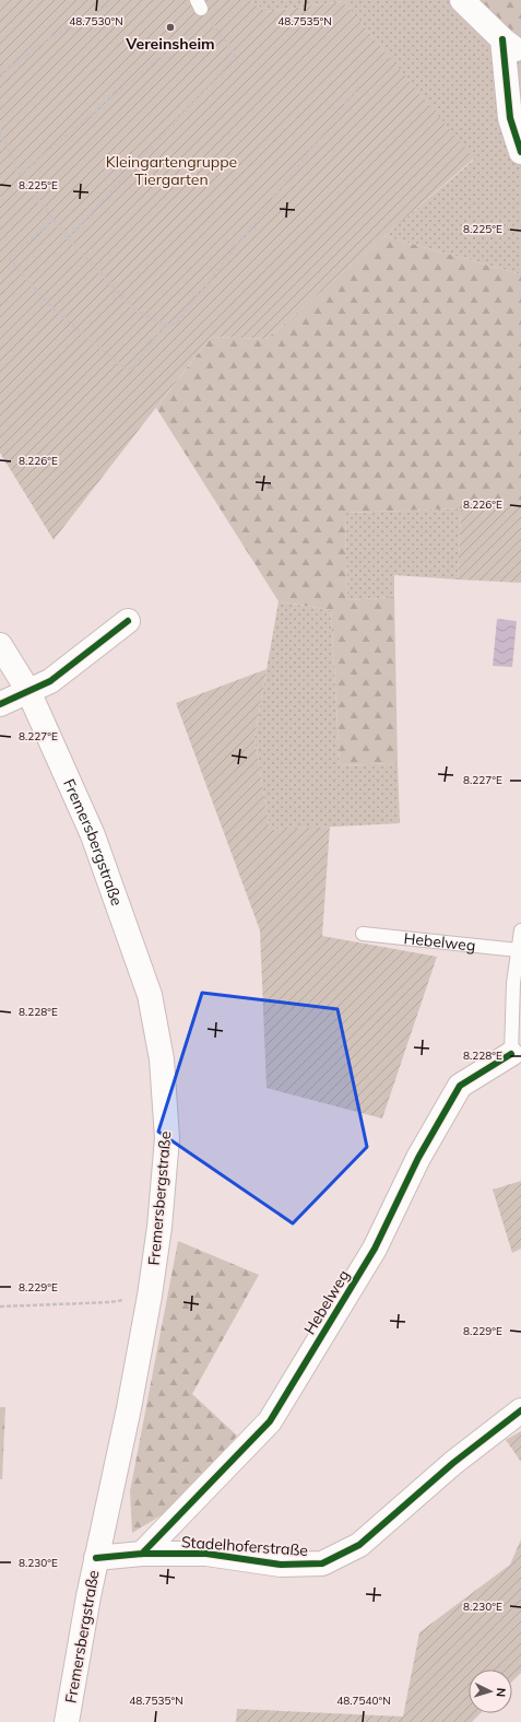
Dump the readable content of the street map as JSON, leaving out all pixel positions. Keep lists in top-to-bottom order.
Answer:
{
  "streets": {
    "street": ["Fremersbergstraße", "Hebelweg", "Stadelhoferstraße"]
  },
  "crossings": [
    ["Fremersbergstraße", "Stadelhoferstraße"],
    ["Hebelweg", "Stadelhoferstraße"]
  ],
  "parks": ["Kleingartengruppe Tiergarten"],
  "places": ["Vereinsheim"],
  "north": "right",
  "coordinates": [
    "48.7530°N",
    "48.7535°N",
    "8.225°E",
    "8.226°E",
    "8.227°E",
    "8.228°E",
    "8.229°E",
    "8.230°E",
    "48.7540°N"
  ]
}
